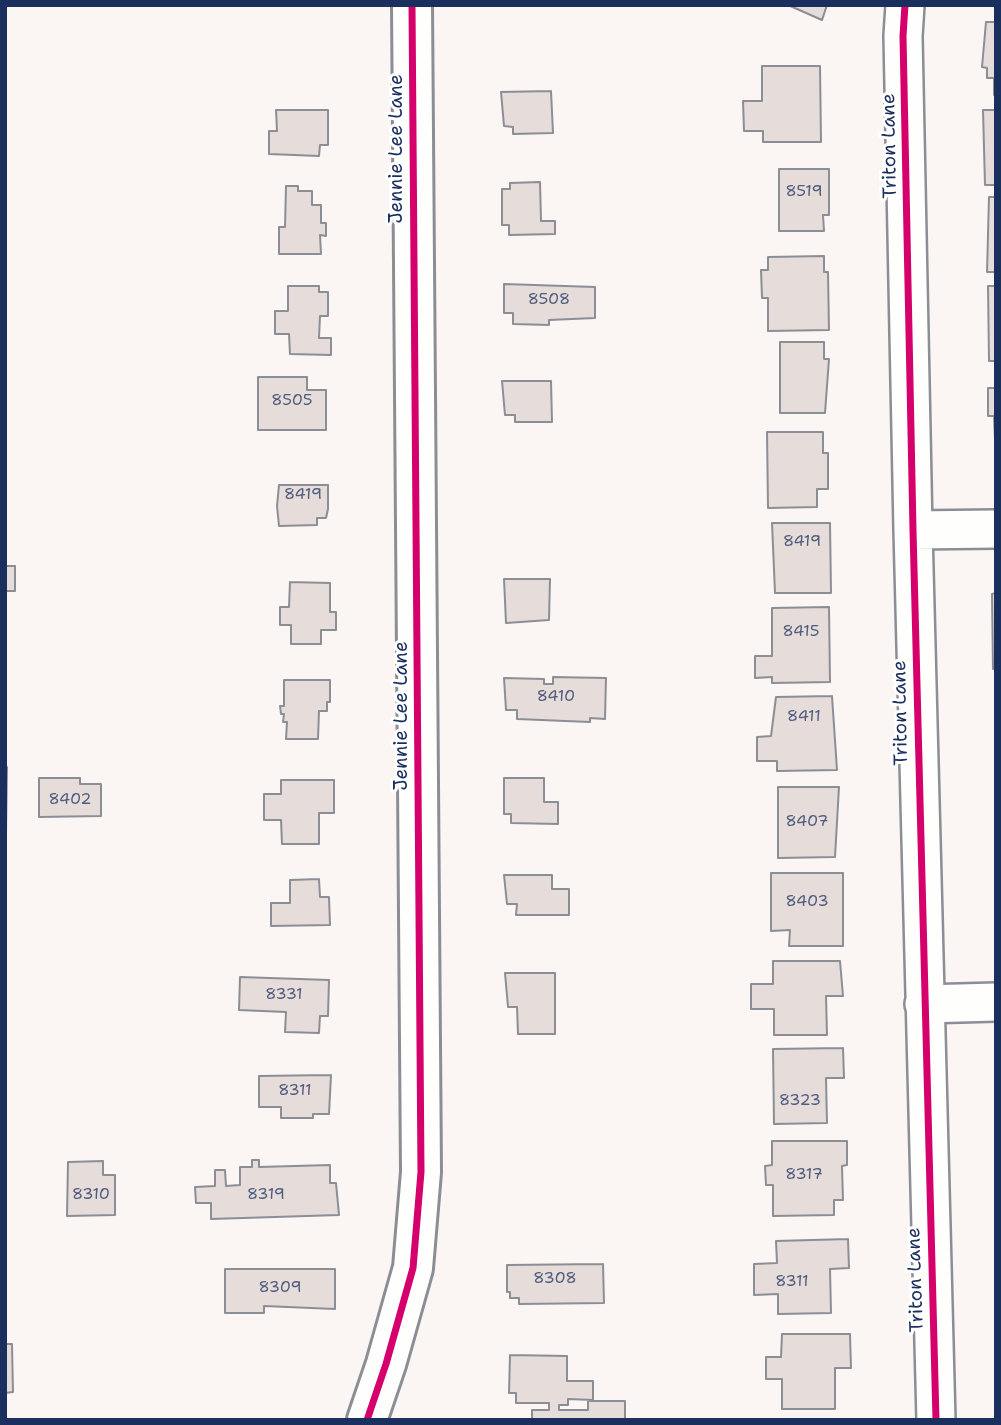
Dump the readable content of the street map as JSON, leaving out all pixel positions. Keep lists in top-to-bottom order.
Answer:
{
  "streets": {
    "street": ["Triton Lane", "Jennie Lee Lane"]
  },
  "house_numbers": [
    "8519",
    "8508",
    "8505",
    "8419",
    "8419",
    "8415",
    "8410",
    "8411",
    "8402",
    "8407",
    "8403",
    "8331",
    "8311",
    "8323",
    "8317",
    "8310",
    "8319",
    "8308",
    "8311",
    "8309"
  ]
}
